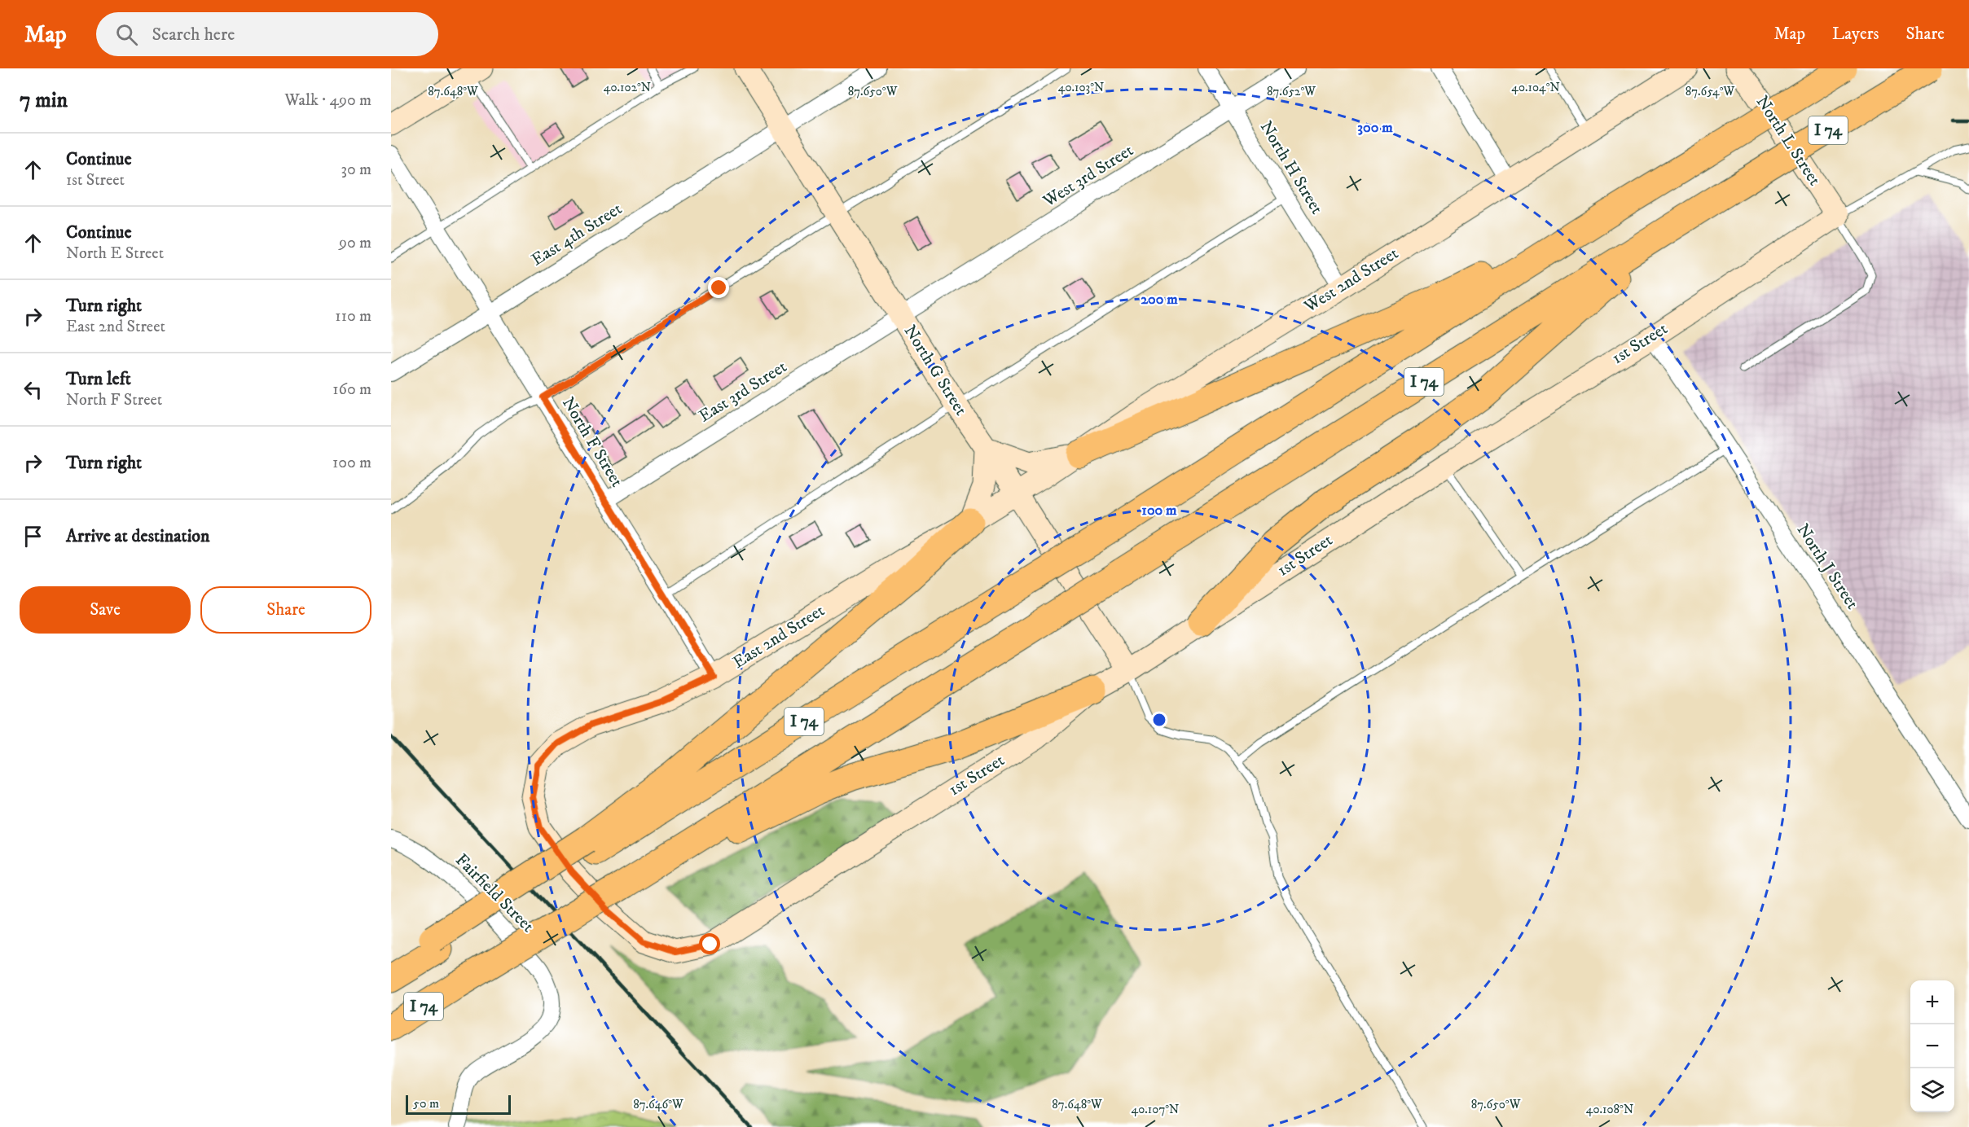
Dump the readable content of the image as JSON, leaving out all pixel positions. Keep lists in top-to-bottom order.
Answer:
{
  "streets": {
    "highway": ["I 74"],
    "street": [
      "North L Street",
      "North H Street",
      "West 3rd Street",
      "East 4th Street",
      "West 2nd Street",
      "1st Street",
      "North G Street",
      "East 3rd Street",
      "North F Street",
      "North J Street",
      "East 2nd Street",
      "Fairfield Street"
    ]
  },
  "crossings": [
    ["North L Street", "1st Street"],
    ["North H Street", "West 3rd Street"],
    ["North H Street", "West 2nd Street"],
    ["West 3rd Street", "North G Street"],
    ["West 3rd Street", "East 3rd Street"],
    ["East 4th Street", "North G Street"],
    ["East 4th Street", "North F Street"],
    ["West 2nd Street", "North G Street"],
    ["West 2nd Street", "East 2nd Street"],
    ["1st Street", "North G Street"],
    ["1st Street", "North J Street"],
    ["1st Street", "East 2nd Street"],
    ["North G Street", "East 3rd Street"],
    ["North G Street", "East 2nd Street"],
    ["East 3rd Street", "North F Street"],
    ["North F Street", "East 2nd Street"]
  ],
  "scale_bar": "50 m",
  "page": {
    "header": "Map",
    "search": "Search here",
    "nav": ["Map", "Layers", "Share"],
    "heading": ["7 min", "Walk · 490 m"],
    "list": [
      ["Continue", "1st Street", "30 m"],
      ["Continue", "North E Street", "90 m"],
      ["Turn right", "East 2nd Street", "110 m"],
      ["Turn left", "North F Street", "160 m"],
      ["Turn right", "100 m"],
      "Arrive at destination"
    ],
    "buttons": ["Save", "Share"],
    "map_buttons": ["+", "−"],
    "scale": "50 m"
  },
  "coordinates": [
    "40.103°N",
    "40.102°N",
    "40.104°N",
    "87.648°W",
    "87.650°W",
    "87.652°W",
    "87.654°W",
    "87.646°W",
    "40.107°N",
    "40.108°N"
  ],
  "rings": ["300 m", "200 m", "100 m"]
}
